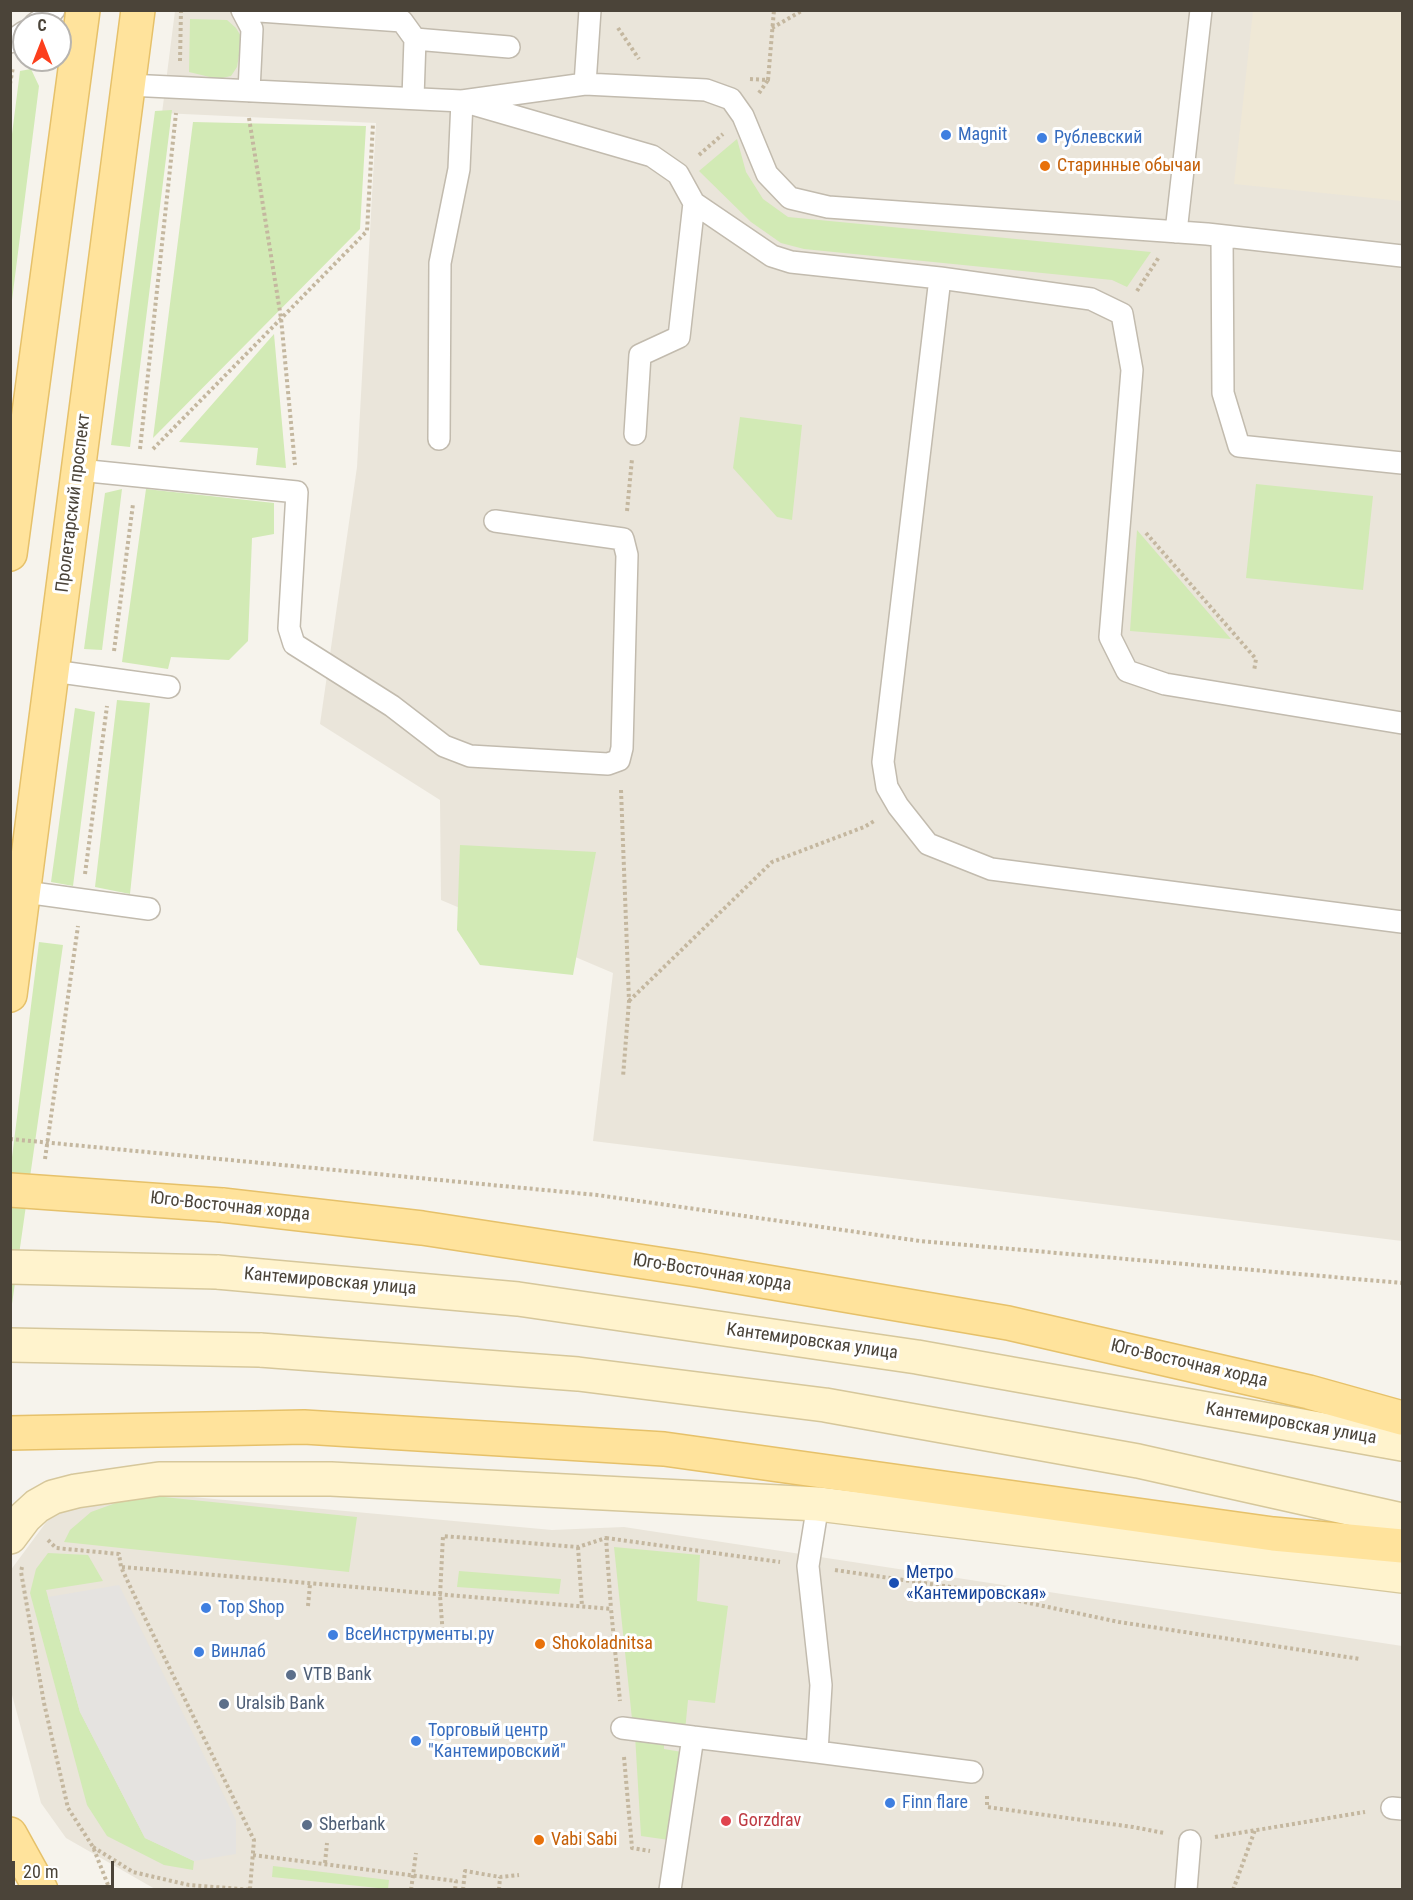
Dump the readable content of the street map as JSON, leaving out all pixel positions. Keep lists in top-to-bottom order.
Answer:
{
  "streets": {
    "main road": ["Пролетарский проспект", "Юго-Восточная хорда", "Кантемировская улица"]
  },
  "places": [
    "Magnit",
    "Рублевский",
    "Старинные обычаи",
    "Метро «Кантемировская»",
    "Top Shop",
    "ВсеИнструменты.ру",
    "Shokoladnitsa",
    "Винлаб",
    "VTB Bank",
    "Uralsib Bank",
    "Торговый центр \"Кантемировский\"",
    "Finn flare",
    "Gorzdrav",
    "Sberbank",
    "Vabi Sabi"
  ],
  "scale_bar": "20 m",
  "north": "top"
}
